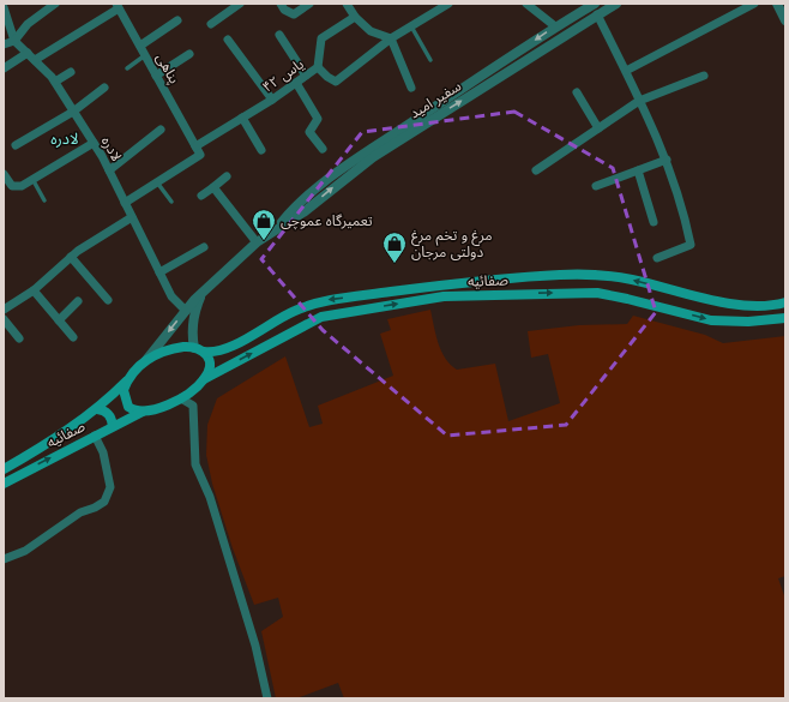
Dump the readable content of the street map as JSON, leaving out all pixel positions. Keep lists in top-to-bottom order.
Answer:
{
  "streets": {
    "main road": ["صفائیه"],
    "street": [
      "پناهی",
      "یاس ۴۲",
      "سفیر امید",
      "لادره"
    ]
  },
  "crossings": [
    ["پناهی", "یاس ۴۲"],
    ["سفیر امید", "لادره"],
    ["سفیر امید", "صفائیه"]
  ],
  "districts": ["لادره"],
  "places": {
    "shop": ["تعمیرگاه عموچی", "مرغ و تخم مرغ دولتی مرجان"]
  }
}
